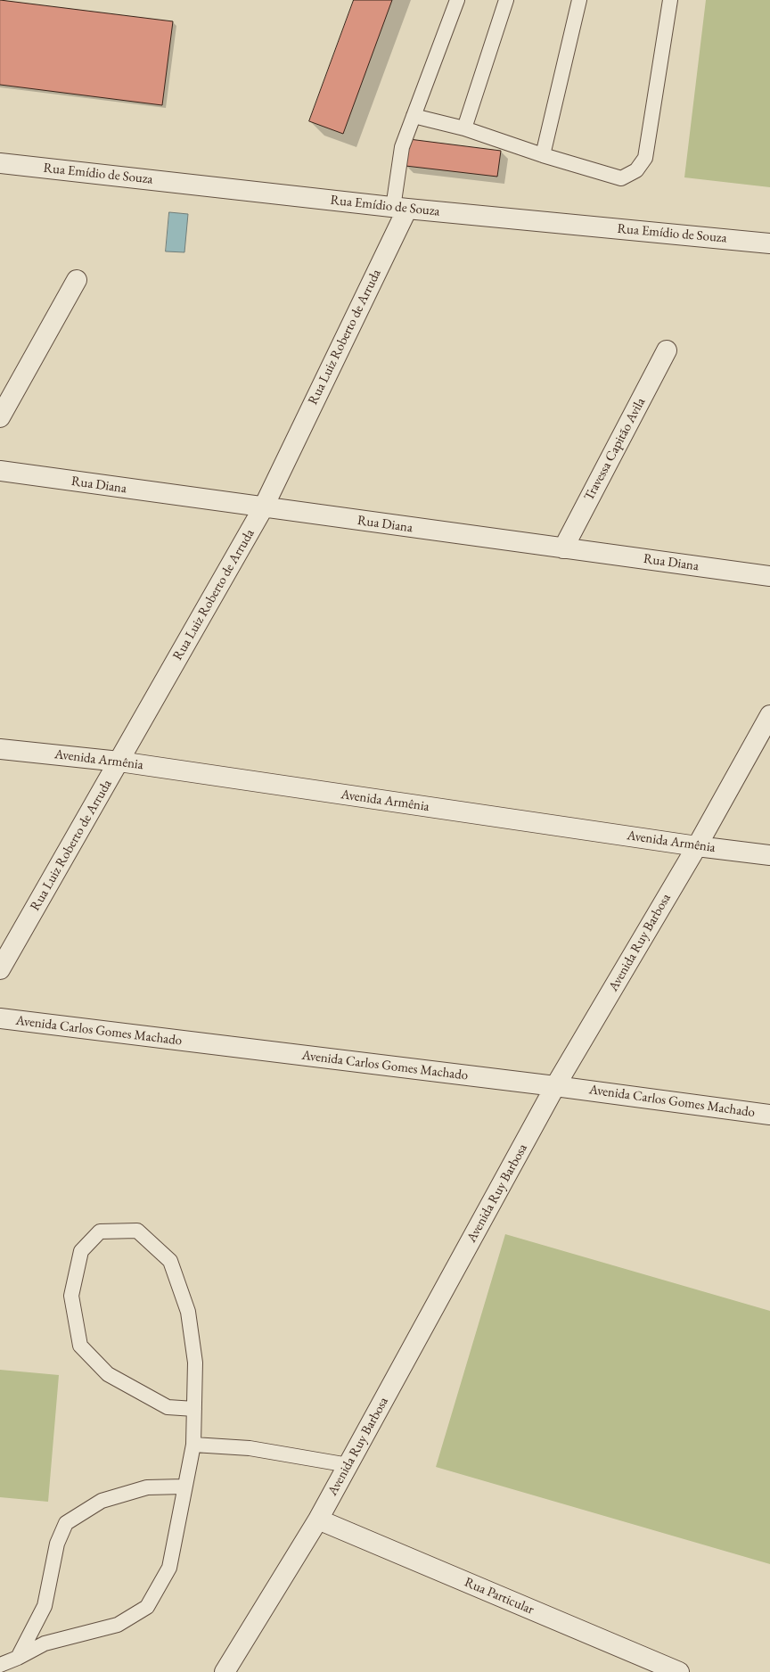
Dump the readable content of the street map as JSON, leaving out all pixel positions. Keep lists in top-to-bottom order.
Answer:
{
  "streets": {
    "street": [
      "Rua Emídio de Souza",
      "Rua Luiz Roberto de Arruda",
      "Travessa Capitão Avila",
      "Rua Diana",
      "Avenida Armênia",
      "Avenida Ruy Barbosa",
      "Avenida Carlos Gomes Machado",
      "Rua Particular"
    ]
  },
  "crossings": [
    ["Rua Emídio de Souza", "Rua Luiz Roberto de Arruda"],
    ["Rua Luiz Roberto de Arruda", "Rua Diana"],
    ["Rua Luiz Roberto de Arruda", "Avenida Armênia"],
    ["Travessa Capitão Avila", "Rua Diana"],
    ["Avenida Armênia", "Avenida Ruy Barbosa"],
    ["Avenida Ruy Barbosa", "Avenida Carlos Gomes Machado"],
    ["Avenida Ruy Barbosa", "Rua Particular"]
  ]
}
